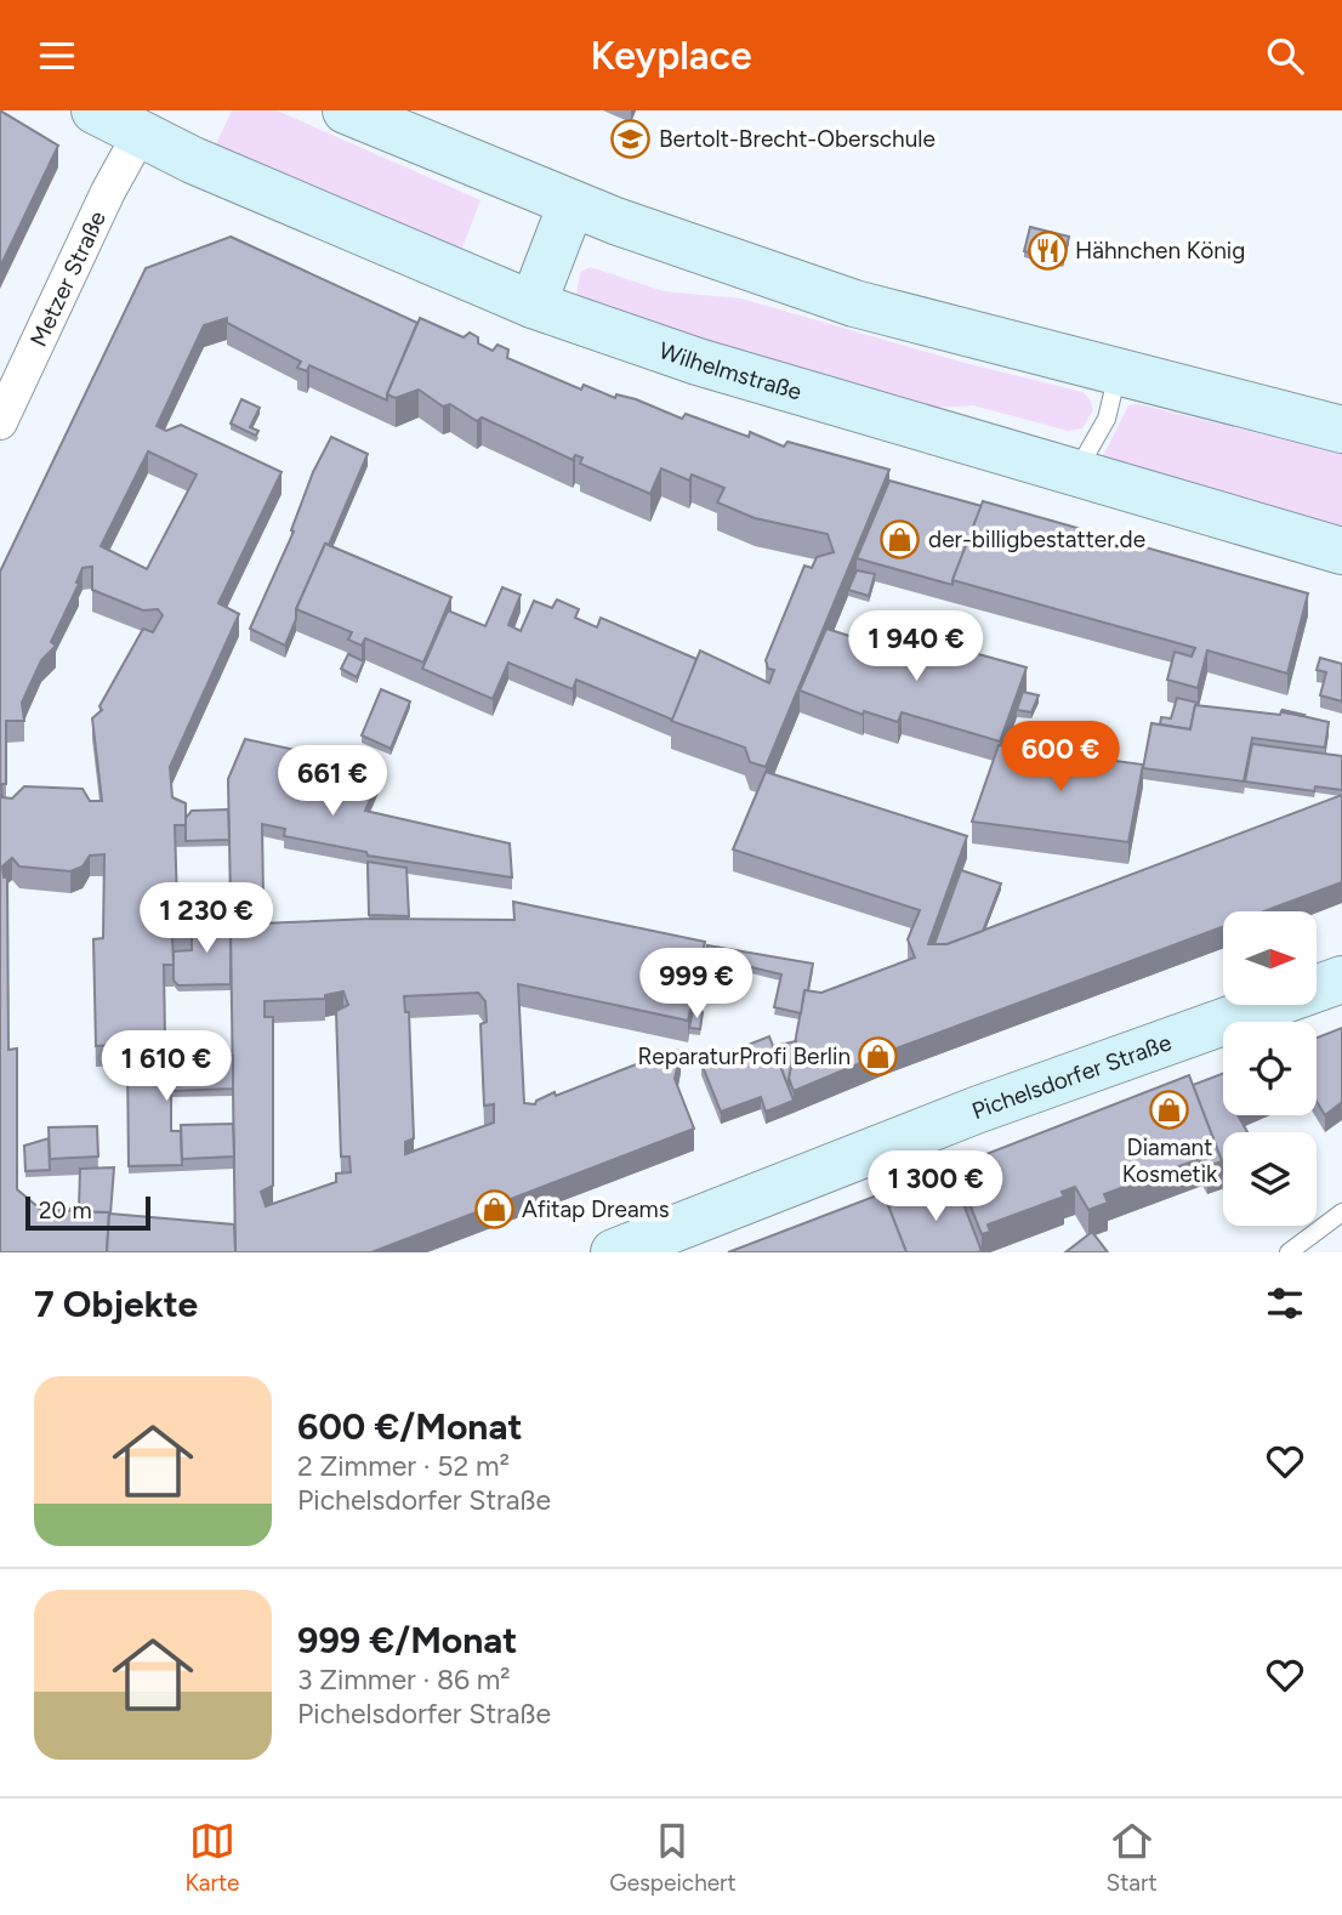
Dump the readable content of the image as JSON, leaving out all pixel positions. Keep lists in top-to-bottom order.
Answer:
{
  "streets": {
    "main road": ["Wilhelmstraße", "Pichelsdorfer Straße"],
    "street": ["Metzer Straße"]
  },
  "crossings": [
    ["Metzer Straße", "Wilhelmstraße"]
  ],
  "places": {
    "school or university": ["Bertolt-Brecht-Oberschule"],
    "restaurant": ["Hähnchen König"],
    "shop": [
      "der-billigbestatter.de",
      "ReparaturProfi Berlin",
      "Diamant Kosmetik",
      "Afitap Dreams"
    ]
  },
  "scale_bar": "20 m",
  "north": "right",
  "page": {
    "header": "Keyplace",
    "price": [
      "1 940 €",
      "600 €",
      "661 €",
      "1 230 €",
      "999 €",
      "1 610 €",
      "1 300 €"
    ],
    "scale": "20 m",
    "heading": "7 Objekte",
    "list": [
      {
        "name": "600 €/Monat",
        "note": "2 Zimmer · 52 m² · Pichelsdorfer Straße"
      },
      {
        "name": "999 €/Monat",
        "note": "3 Zimmer · 86 m² · Pichelsdorfer Straße"
      }
    ],
    "tabs": ["Karte", "Gespeichert", "Start"]
  }
}
